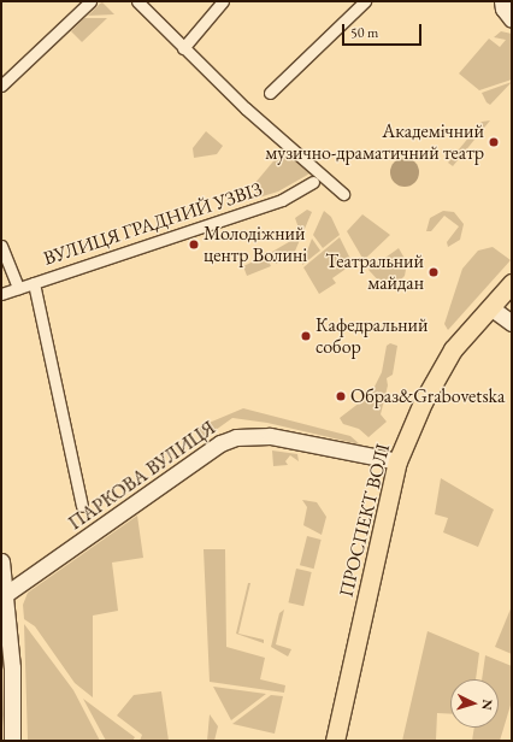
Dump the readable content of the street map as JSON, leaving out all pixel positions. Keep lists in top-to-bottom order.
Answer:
{
  "streets": {
    "main road": ["ПАРКОВА ВУЛИЦЯ", "ПРОСПЕКТ ВОЛІ"],
    "street": ["ВУЛИЦЯ ГРАДНИЙ УЗВІЗ"]
  },
  "crossings": [
    ["ПАРКОВА ВУЛИЦЯ", "ПРОСПЕКТ ВОЛІ"]
  ],
  "places": [
    "Академічний музично-драматичний театр",
    "Молодіжний центр Волині",
    "Театральний майдан",
    "Кафедральний собор",
    "Образ&Grabovetska"
  ],
  "scale_bar": "50 m",
  "north": "right"
}
